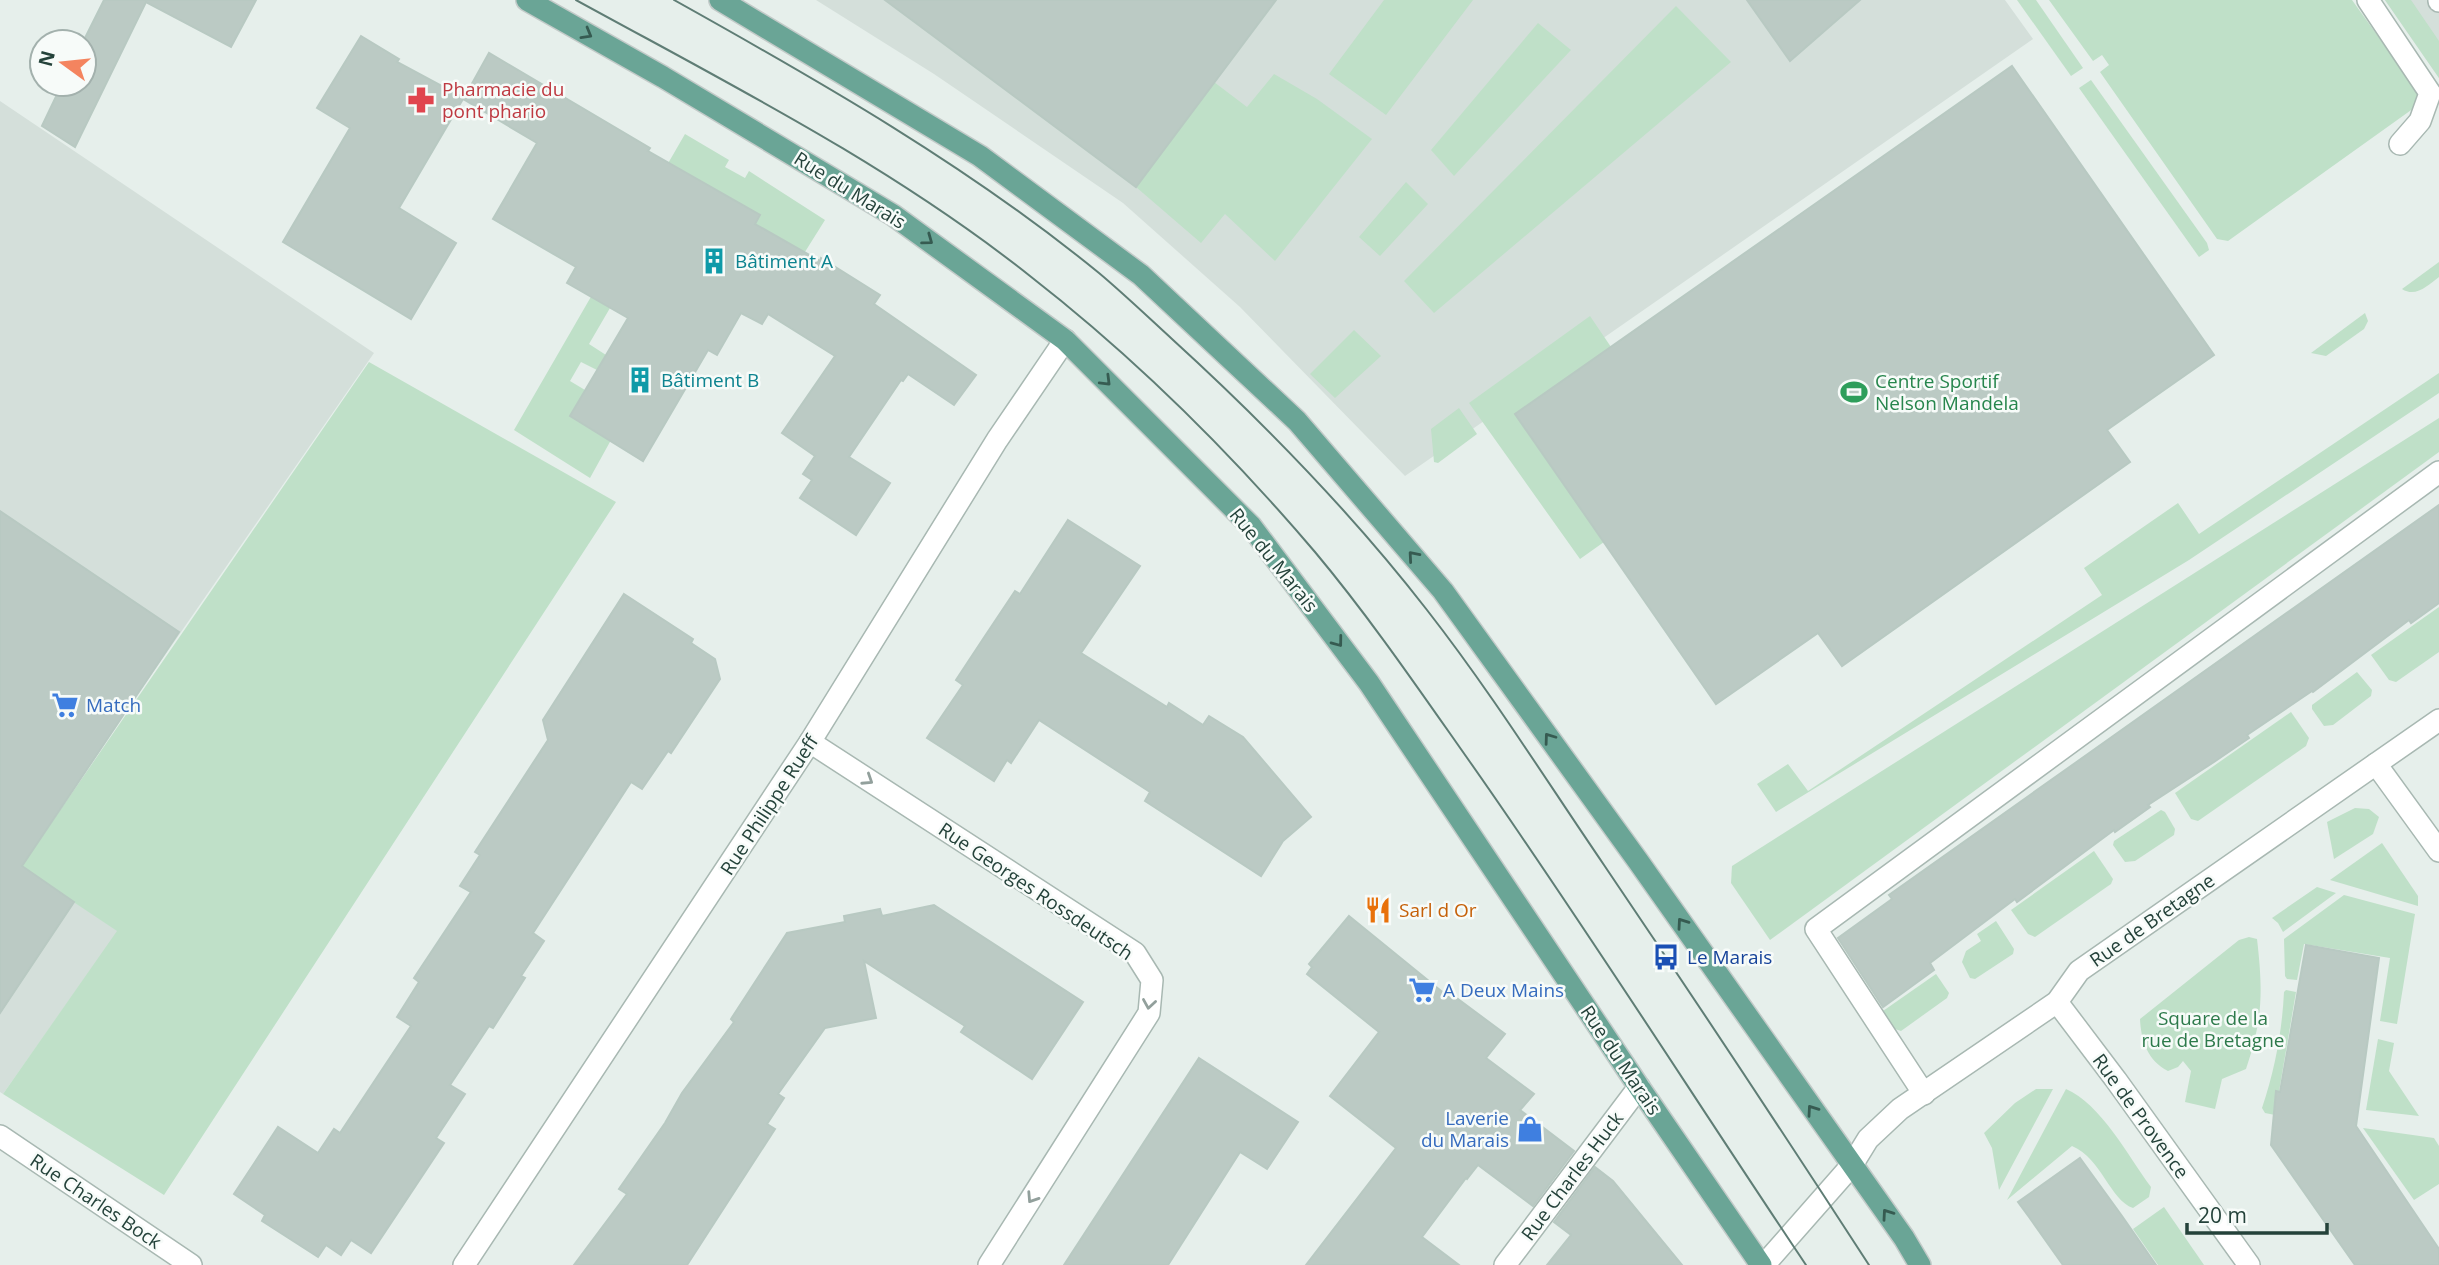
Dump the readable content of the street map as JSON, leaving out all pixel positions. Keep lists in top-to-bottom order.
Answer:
{
  "streets": {
    "main road": ["Rue du Marais"],
    "street": [
      "Rue Philippe Rueff",
      "Rue Georges Rossdeutsch",
      "Rue de Bretagne",
      "Rue de Provence",
      "Rue Charles Huck",
      "Rue Charles Bock"
    ]
  },
  "crossings": [
    ["Rue du Marais", "Rue Philippe Rueff"],
    ["Rue du Marais", "Rue de Bretagne"],
    ["Rue du Marais", "Rue Charles Huck"],
    ["Rue Philippe Rueff", "Rue Georges Rossdeutsch"],
    ["Rue de Bretagne", "Rue de Provence"]
  ],
  "parks": ["Square de la rue de Bretagne"],
  "places": {
    "pharmacy": ["Pharmacie du pont phario"],
    "building": ["Bâtiment A", "Bâtiment B"],
    "sports": ["Centre Sportif Nelson Mandela"],
    "supermarket": ["Match", "A Deux Mains"],
    "restaurant": ["Sarl d Or"],
    "bus stop": ["Le Marais"],
    "shop": ["Laverie du Marais"]
  },
  "scale_bar": "20 m",
  "north": "left"
}
